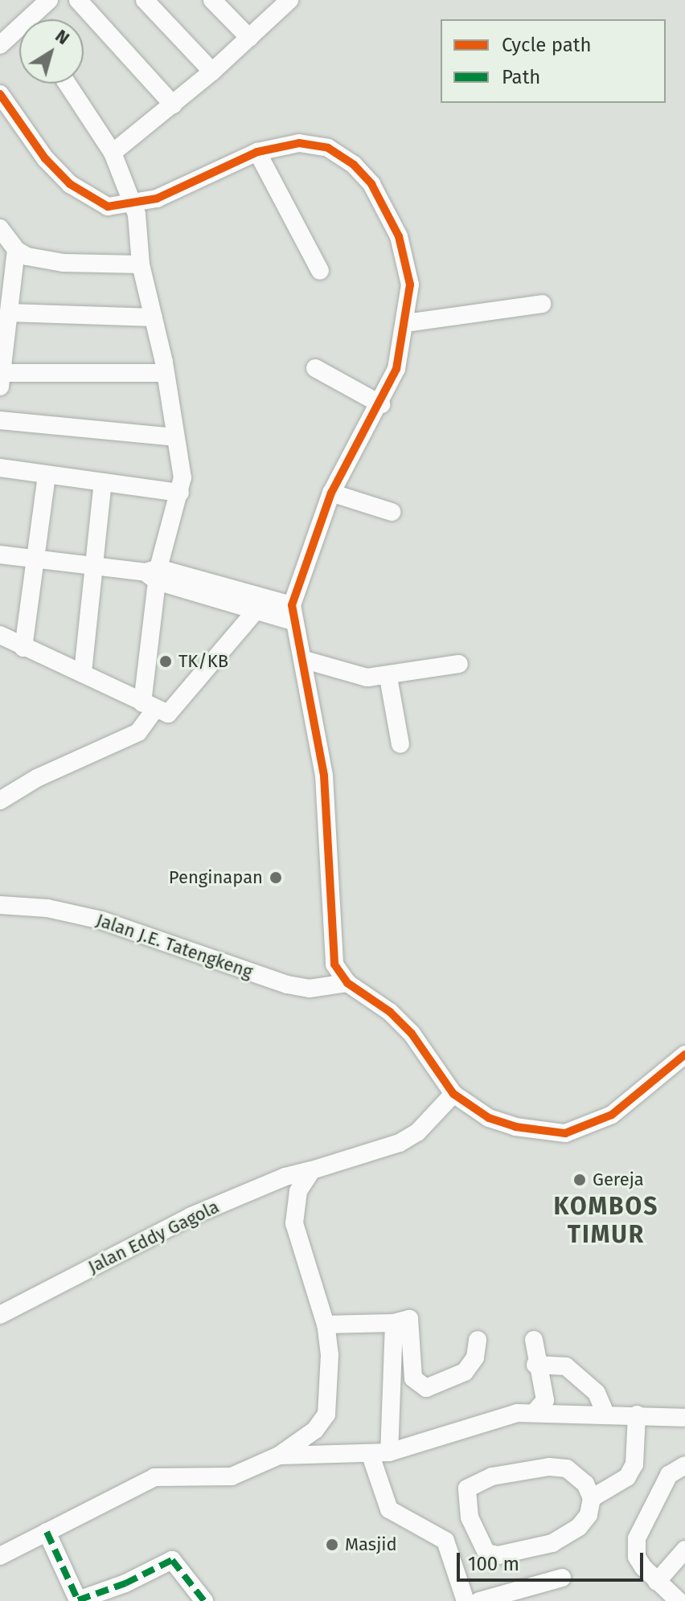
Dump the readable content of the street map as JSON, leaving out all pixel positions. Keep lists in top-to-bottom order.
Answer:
{
  "streets": {
    "street": ["Jalan J.E. Tatengkeng", "Jalan Eddy Gagola"]
  },
  "districts": ["KOMBOS TIMUR"],
  "places": [
    "TK/KB",
    "Penginapan",
    "Gereja",
    "Masjid"
  ],
  "legend": ["Cycle path", "Path"],
  "scale_bar": "100 m",
  "north": "top right"
}
